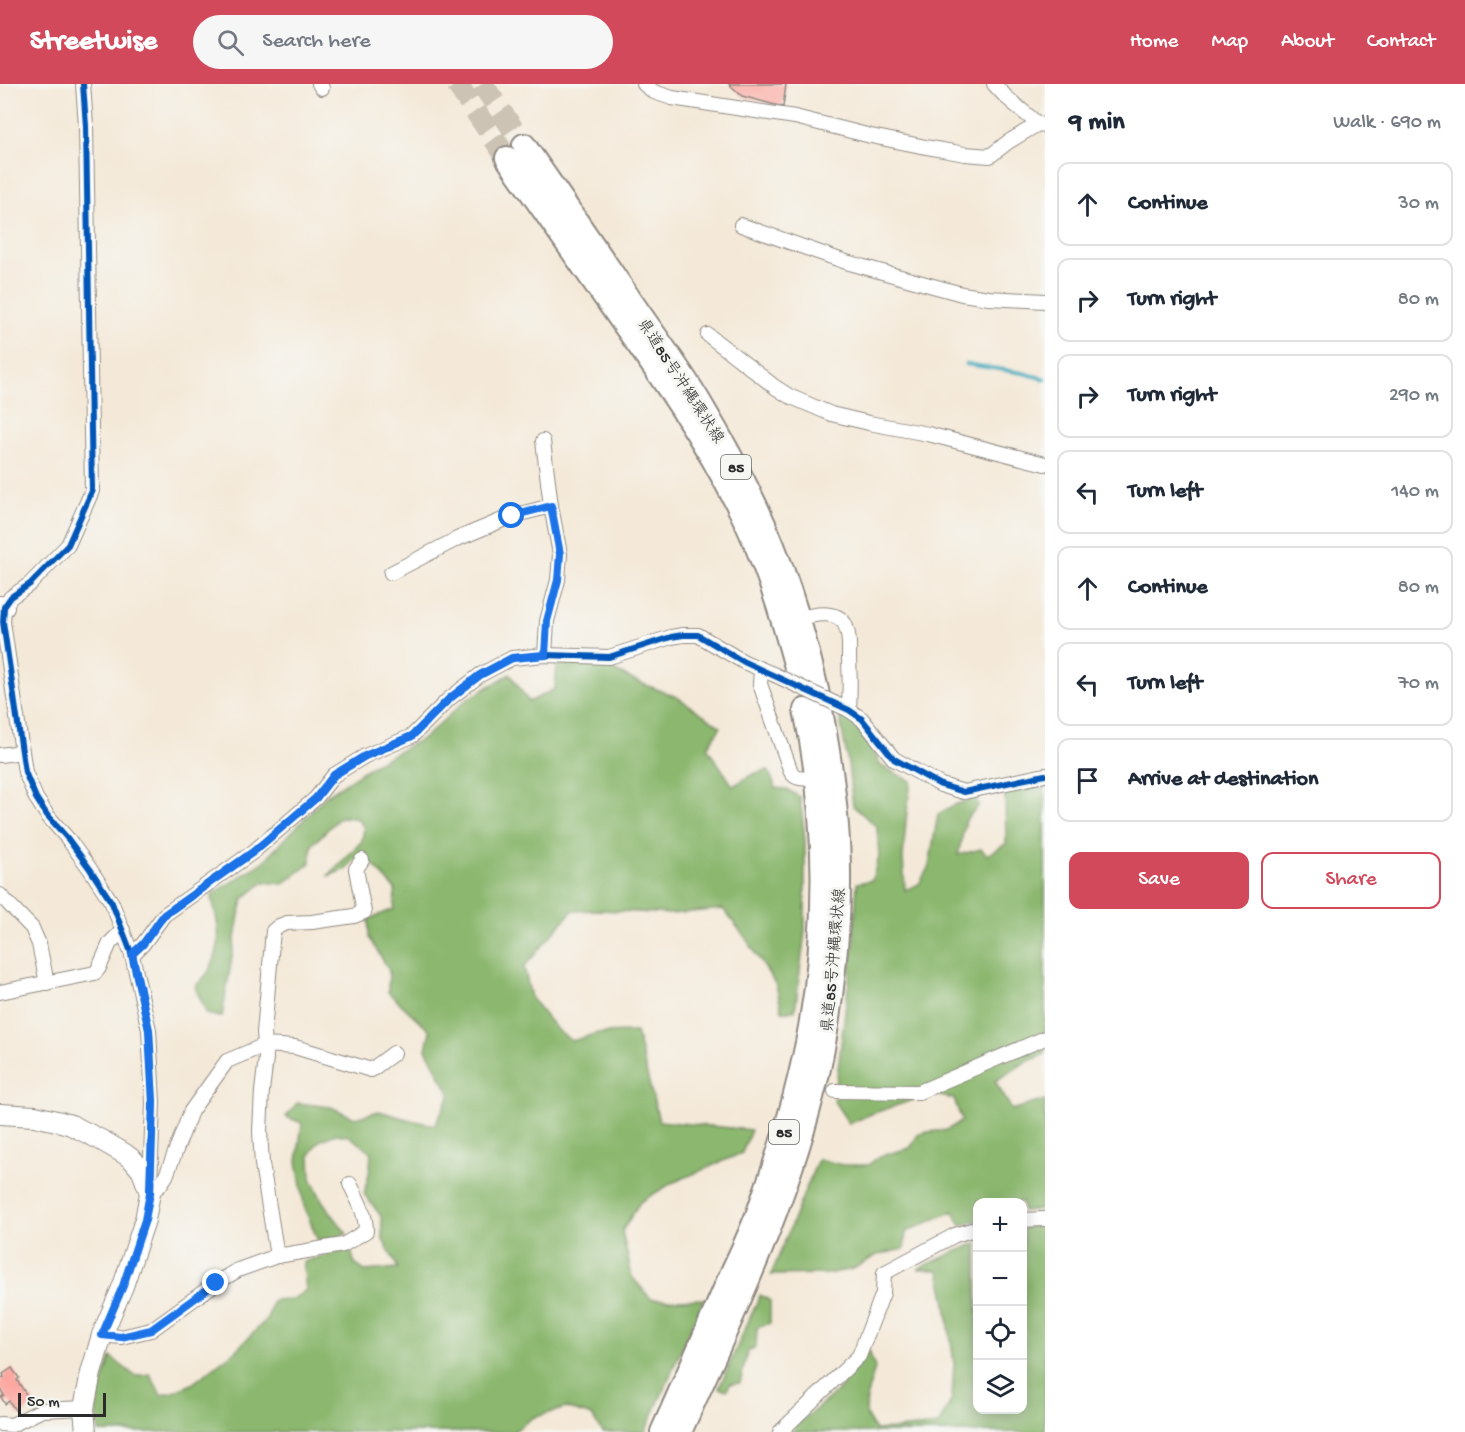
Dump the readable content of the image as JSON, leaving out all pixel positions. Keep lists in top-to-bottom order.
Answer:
{
  "streets": {
    "main road": ["県道85号沖縄環状線", "85"]
  },
  "scale_bar": "50 m",
  "page": {
    "header": "Streetwise",
    "search": "Search here",
    "nav": [
      "Home",
      "Map",
      "About",
      "Contact"
    ],
    "heading": ["9 min", "Walk · 690 m"],
    "list": [
      ["Continue", "30 m"],
      ["Turn right", "80 m"],
      ["Turn right", "290 m"],
      ["Turn left", "140 m"],
      ["Continue", "80 m"],
      ["Turn left", "70 m"],
      "Arrive at destination"
    ],
    "buttons": ["Save", "Share"],
    "map_buttons": ["+", "−"],
    "scale": "50 m"
  }
}
